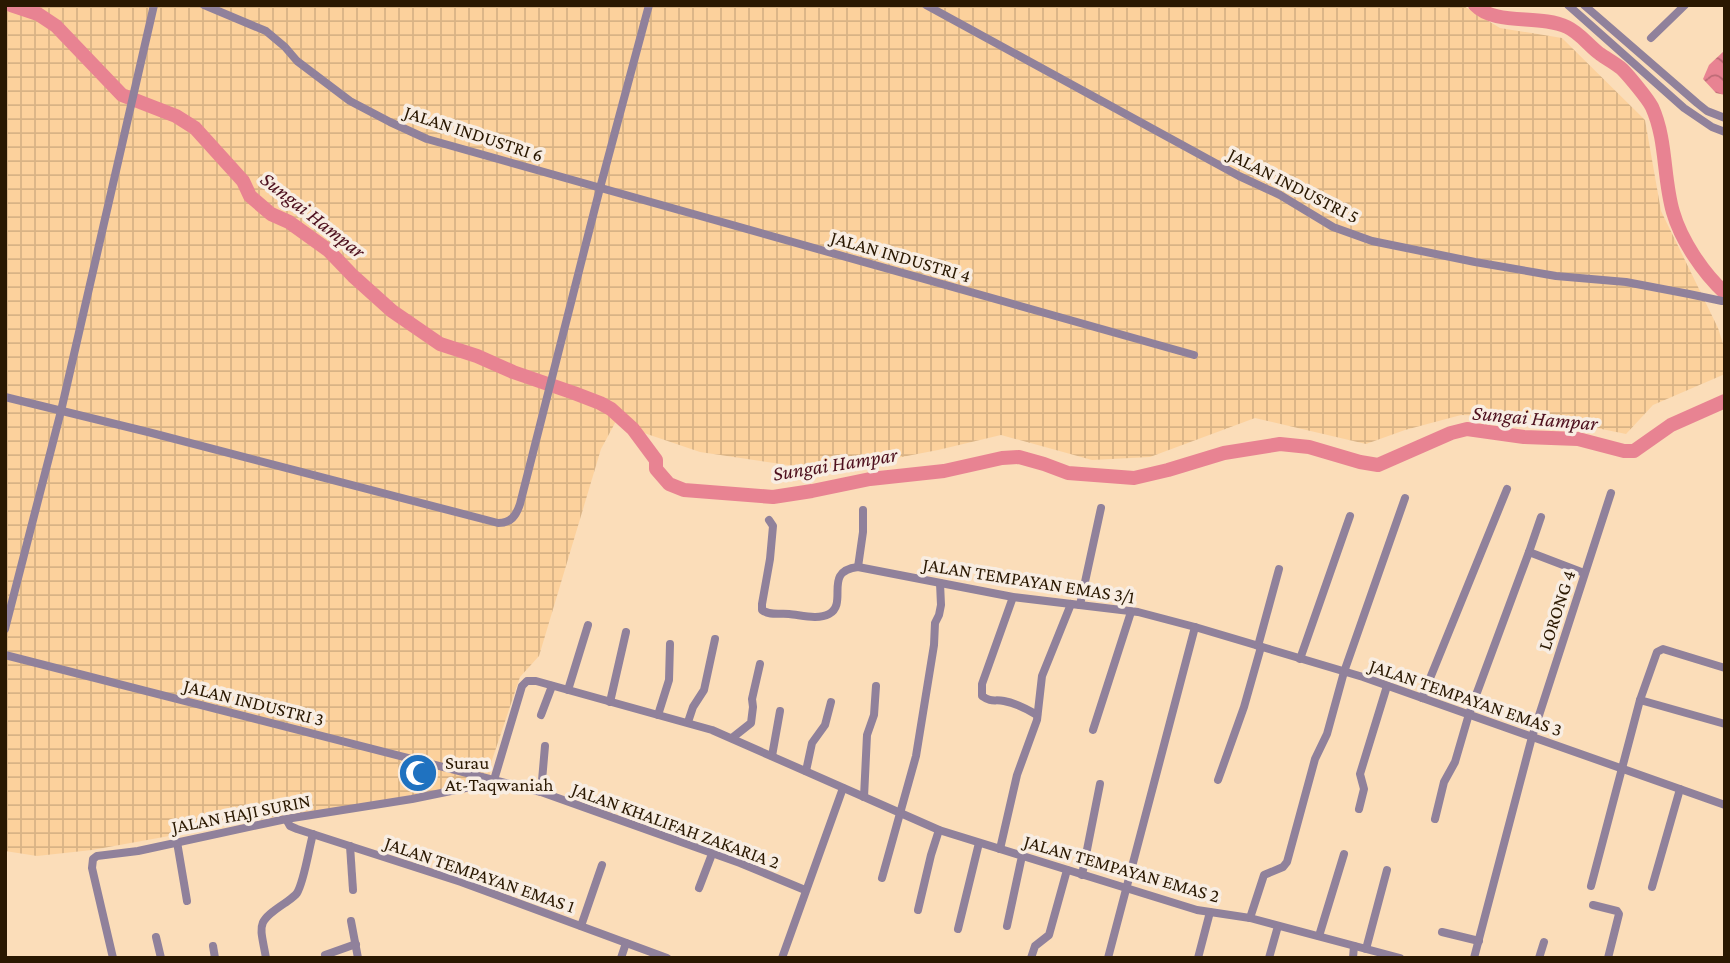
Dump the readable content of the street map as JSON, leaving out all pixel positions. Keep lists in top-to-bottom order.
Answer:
{
  "streets": {
    "street": [
      "JALAN INDUSTRI 6",
      "JALAN INDUSTRI 5",
      "JALAN INDUSTRI 4",
      "JALAN TEMPAYAN EMAS 3/1",
      "LORONG 4",
      "JALAN TEMPAYAN EMAS 3",
      "JALAN INDUSTRI 3",
      "JALAN HAJI SURIN",
      "JALAN KHALIFAH ZAKARIA 2",
      "JALAN TEMPAYAN EMAS 2",
      "JALAN TEMPAYAN EMAS 1"
    ]
  },
  "crossings": [
    ["JALAN INDUSTRI 6", "JALAN INDUSTRI 4"],
    ["JALAN TEMPAYAN EMAS 3/1", "JALAN TEMPAYAN EMAS 3"],
    ["LORONG 4", "JALAN TEMPAYAN EMAS 3"],
    ["JALAN INDUSTRI 3", "JALAN HAJI SURIN"],
    ["JALAN INDUSTRI 3", "JALAN KHALIFAH ZAKARIA 2"],
    ["JALAN HAJI SURIN", "JALAN KHALIFAH ZAKARIA 2"],
    ["JALAN HAJI SURIN", "JALAN TEMPAYAN EMAS 1"]
  ],
  "water": ["Sungai Hampar"],
  "places": {
    "mosque": ["Surau At-Taqwaniah"]
  }
}
